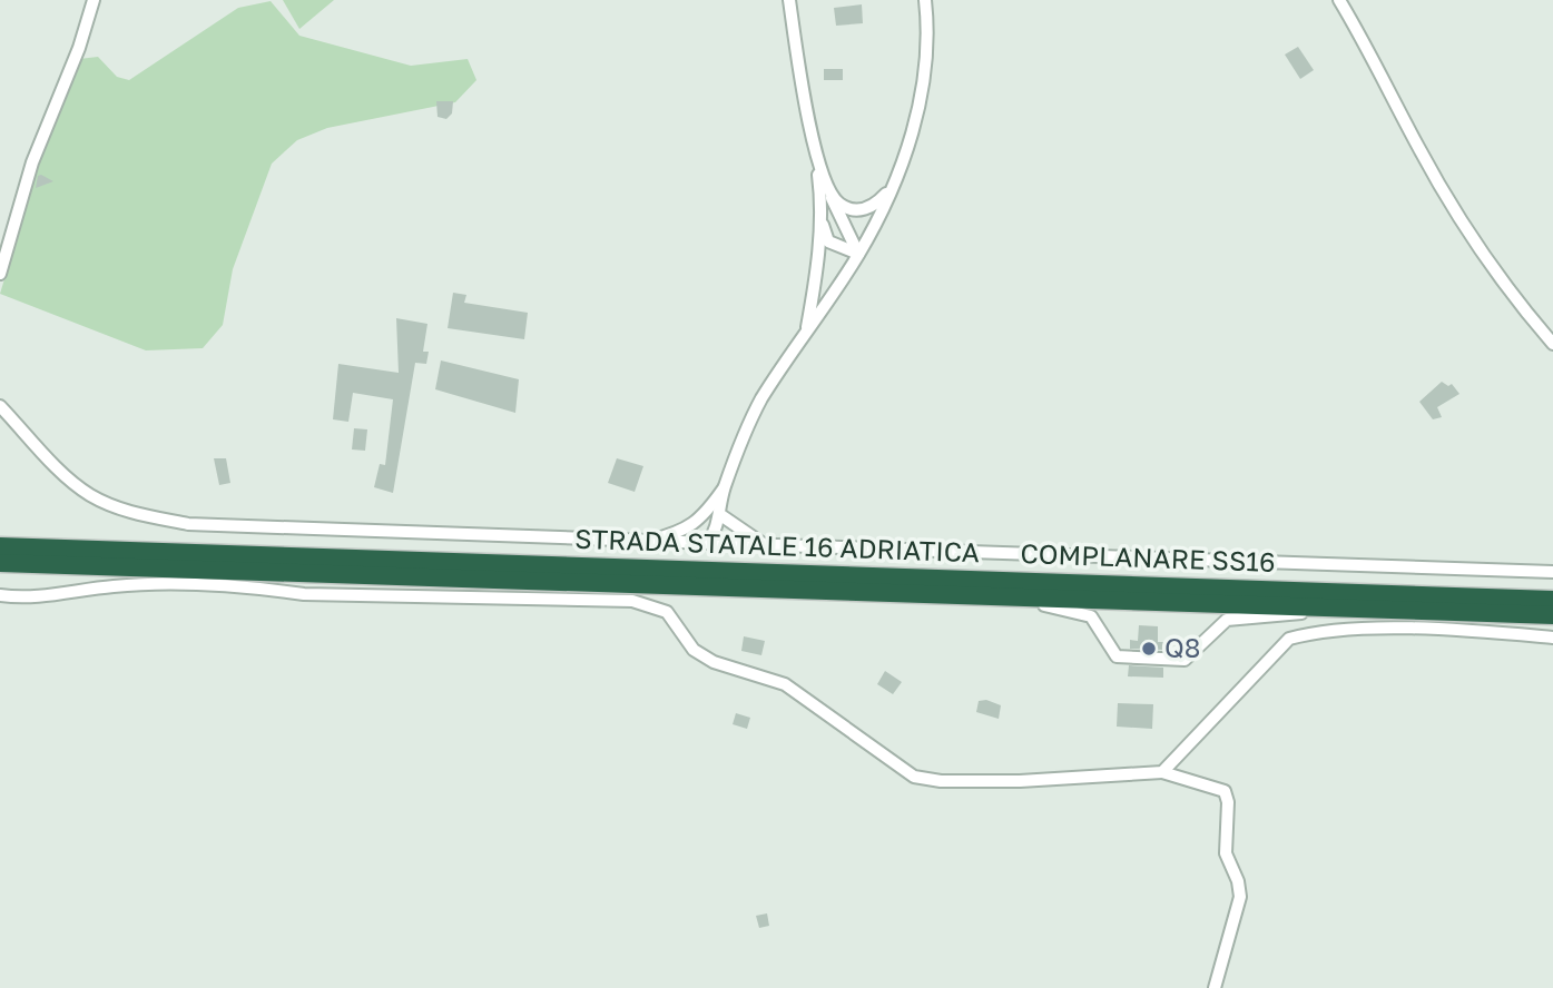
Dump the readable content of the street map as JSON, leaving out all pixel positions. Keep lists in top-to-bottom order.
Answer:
{
  "streets": {
    "highway": ["STRADA STATALE 16 ADRIATICA"],
    "street": ["COMPLANARE SS16"]
  },
  "places": ["Q8"]
}
